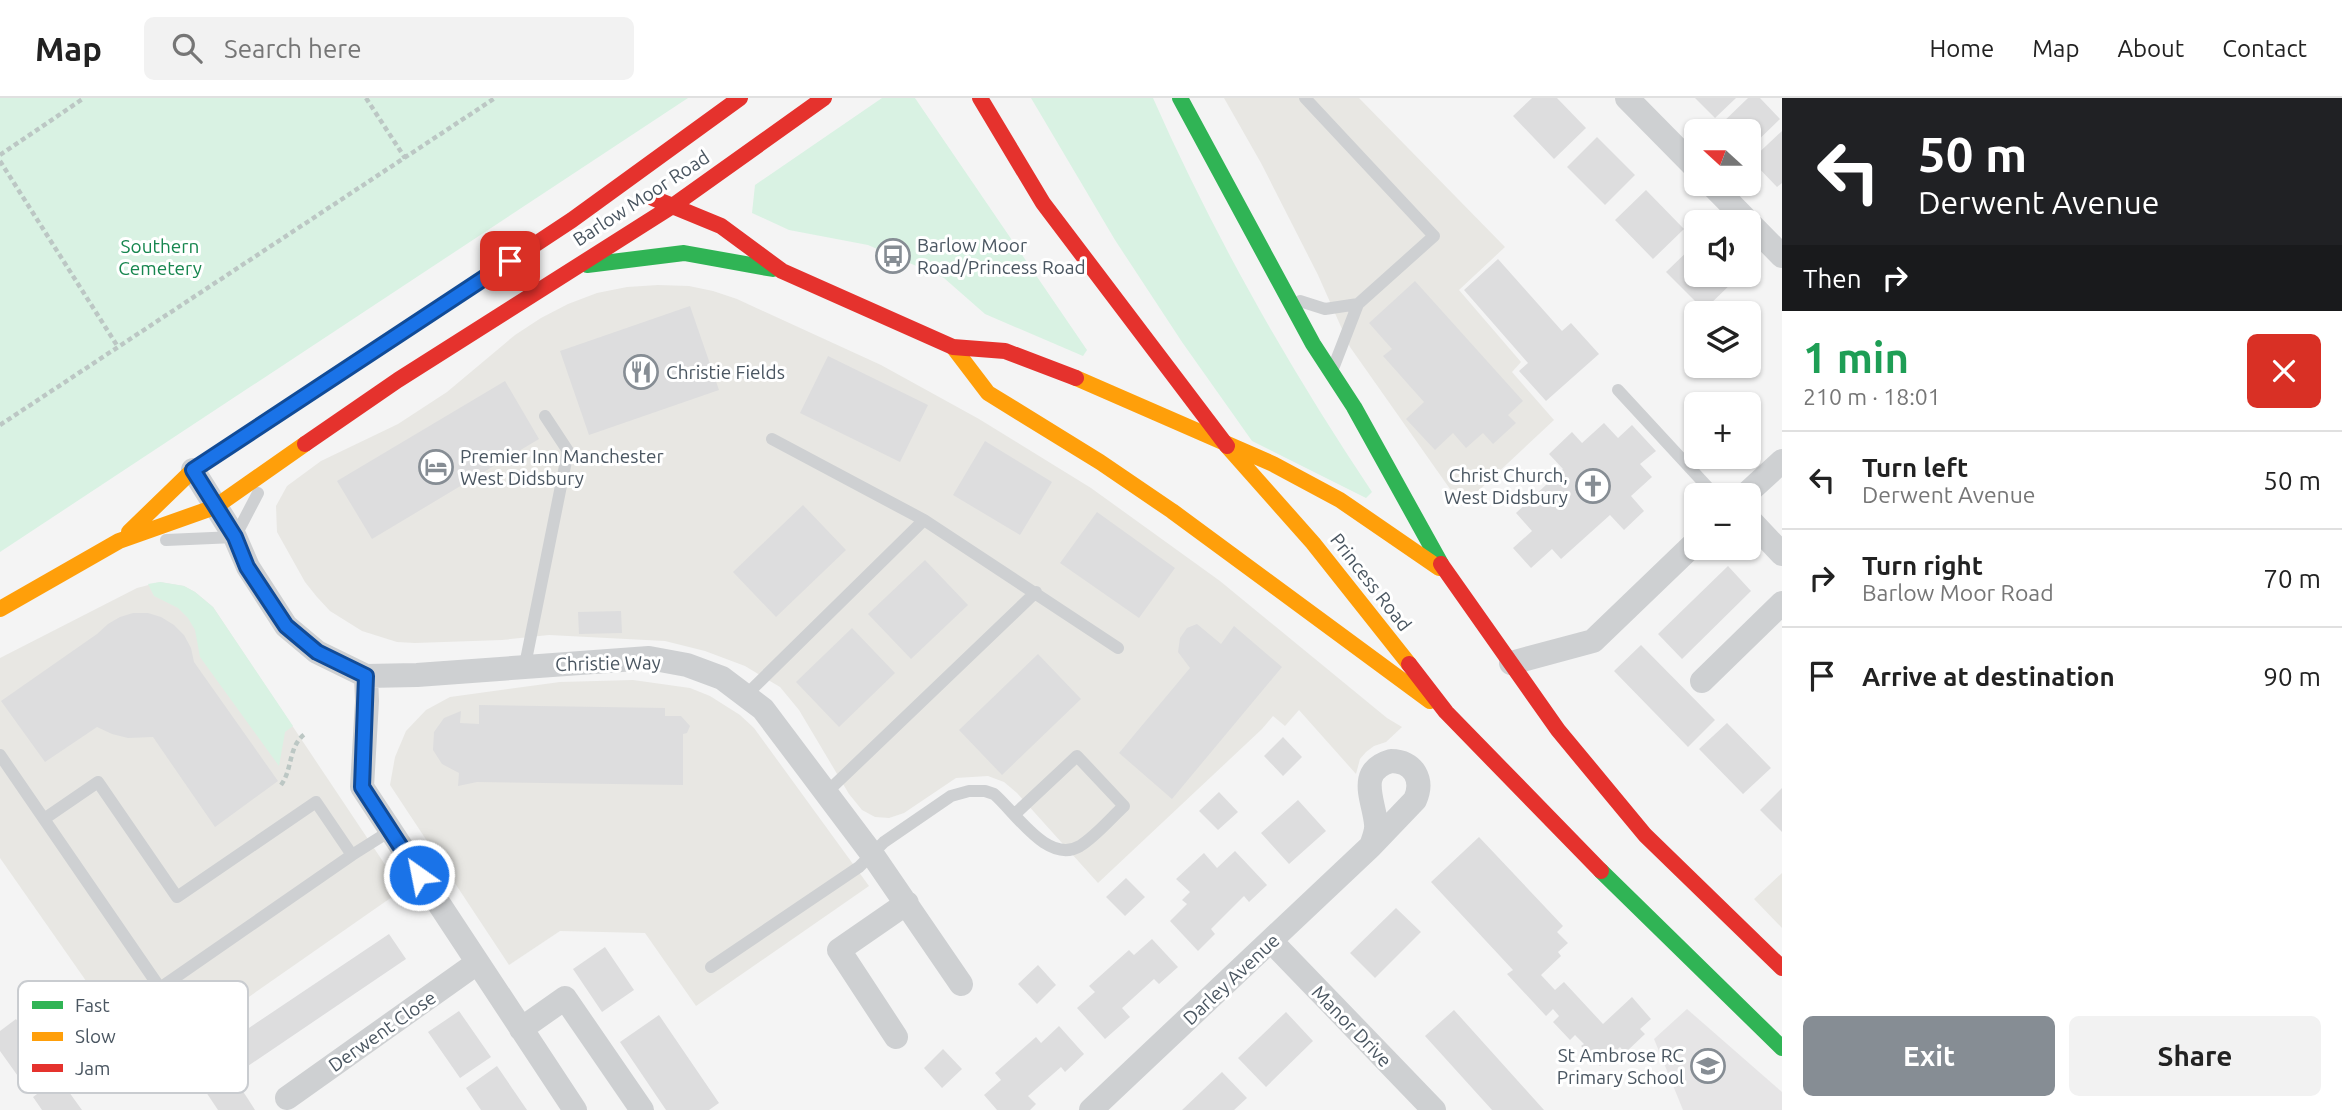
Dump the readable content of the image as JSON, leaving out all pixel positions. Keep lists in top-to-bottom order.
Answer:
{
  "streets": {
    "main road": ["Barlow Moor Road", "Princess Road"],
    "street": [
      "Christie Way",
      "Darley Avenue",
      "Manor Drive",
      "Derwent Close"
    ]
  },
  "crossings": [
    ["Darley Avenue", "Manor Drive"]
  ],
  "parks": ["Southern Cemetery"],
  "places": {
    "bus stop": ["Barlow Moor Road/Princess Road"],
    "restaurant": ["Christie Fields"],
    "hotel": ["Premier Inn Manchester West Didsbury"],
    "church": ["Christ Church, West Didsbury"],
    "school or university": ["St Ambrose RC Primary School"]
  },
  "legend": ["Fast", "Slow", "Jam"],
  "north": "left",
  "page": {
    "header": "Map",
    "search": "Search here",
    "nav": [
      "Home",
      "Map",
      "About",
      "Contact"
    ],
    "turn": ["50 m", "Derwent Avenue"],
    "map_buttons": ["+", "−"],
    "then": "Then",
    "heading": ["1 min", "210 m · 18:01"],
    "list": [
      {
        "name": "Turn left",
        "note": "Derwent Avenue",
        "value": "50 m"
      },
      {
        "name": "Turn right",
        "note": "Barlow Moor Road",
        "value": "70 m"
      },
      {
        "name": "Arrive at destination",
        "value": "90 m"
      }
    ],
    "buttons": ["Exit", "Share"]
  }
}
